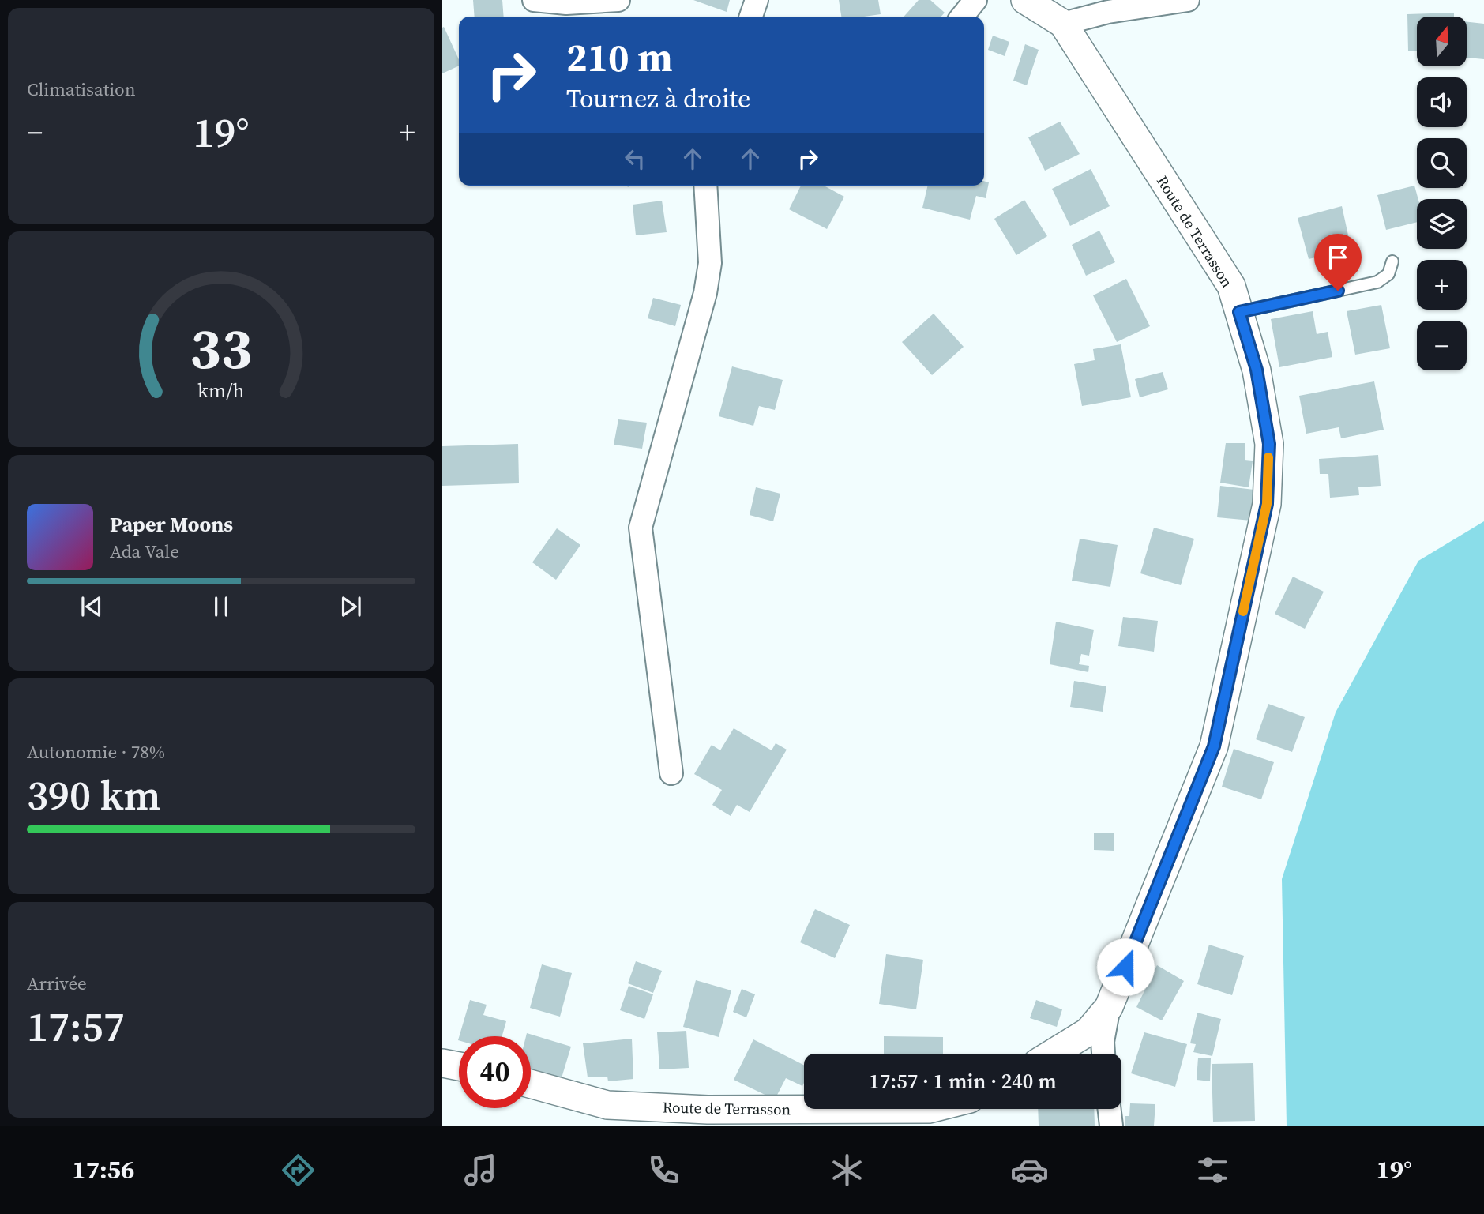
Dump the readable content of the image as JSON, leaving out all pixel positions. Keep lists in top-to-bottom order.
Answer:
{
  "streets": {
    "street": ["Route de Terrasson"]
  },
  "north": "top",
  "page": {
    "tile": [
      "Climatisation",
      ["Autonomie · 78%", "390 km"],
      ["Arrivée", "17:57"]
    ],
    "map_buttons": ["+", "−"],
    "turn": ["210 m", "Tournez à droite"],
    "heat": ["−", "19°", "+"],
    "song": ["Paper Moons", "Ada Vale"],
    "limit": "40",
    "trip": "17:57 · 1 min · 240 m",
    "tabs": ["17:56", "19°"],
    "gauge": ["33", "km/h"]
  }
}
